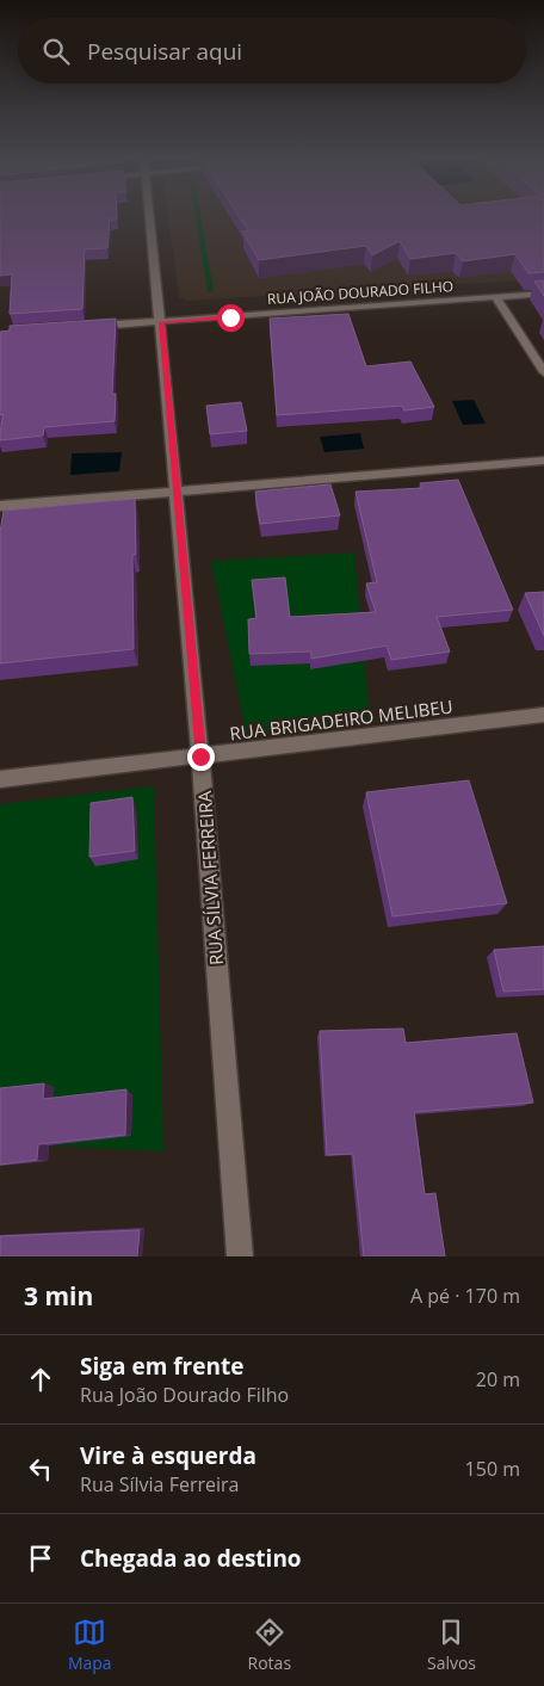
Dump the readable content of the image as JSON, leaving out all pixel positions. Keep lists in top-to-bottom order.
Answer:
{
  "streets": {
    "street": ["RUA JOÃO DOURADO FILHO", "RUA BRIGADEIRO MELIBEU", "RUA SÍLVIA FERREIRA"]
  },
  "crossings": [
    ["RUA JOÃO DOURADO FILHO", "RUA SÍLVIA FERREIRA"],
    ["RUA BRIGADEIRO MELIBEU", "RUA SÍLVIA FERREIRA"]
  ],
  "page": {
    "search": "Pesquisar aqui",
    "heading": ["3 min", "A pé · 170 m"],
    "list": [
      ["Siga em frente", "Rua João Dourado Filho", "20 m"],
      ["Vire à esquerda", "Rua Sílvia Ferreira", "150 m"],
      "Chegada ao destino"
    ],
    "nav": ["Mapa", "Rotas", "Salvos"]
  }
}
